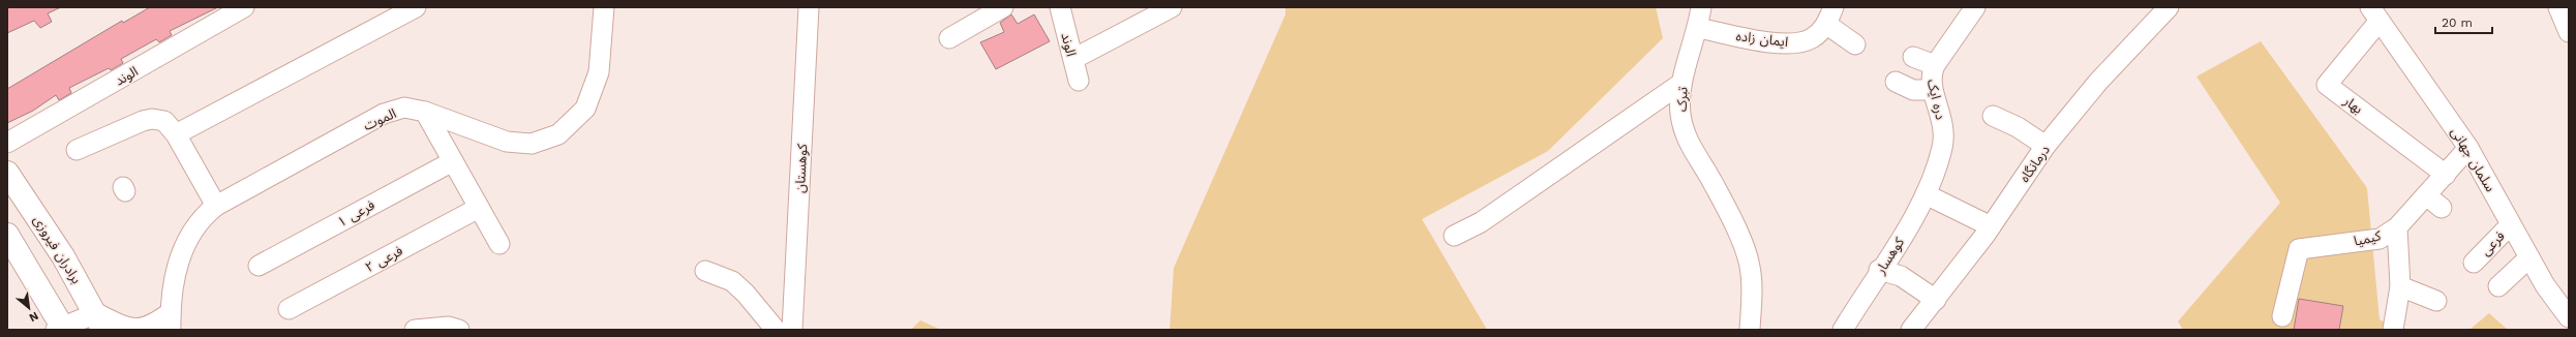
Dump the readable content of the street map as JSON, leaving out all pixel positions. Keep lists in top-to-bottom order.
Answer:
{
  "streets": {
    "main road": ["برادران فیروزی"],
    "street": [
      "ایمان زاده",
      "الوند",
      "تبرک",
      "دره ایک",
      "بهار",
      "الموت",
      "سلمان جهانی",
      "درمانگاه",
      "کوهستان",
      "فرعی ۱",
      "کیمیا",
      "فرعی",
      "کوهسار",
      "فرعی ۲"
    ]
  },
  "crossings": [
    ["ایمان زاده", "تبرک"],
    ["دره ایک", "کوهسار"],
    ["بهار", "سلمان جهانی"],
    ["بهار", "کیمیا"],
    ["سلمان جهانی", "کیمیا"],
    ["سلمان جهانی", "فرعی"]
  ],
  "scale_bar": "20 m",
  "north": "bottom right"
}
